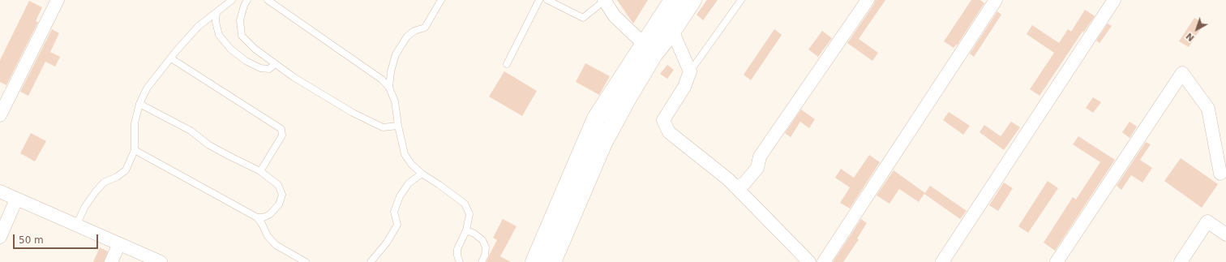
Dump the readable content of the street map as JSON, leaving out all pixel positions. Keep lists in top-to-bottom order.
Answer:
{
  "scale_bar": "50 m",
  "north": "bottom left"
}
